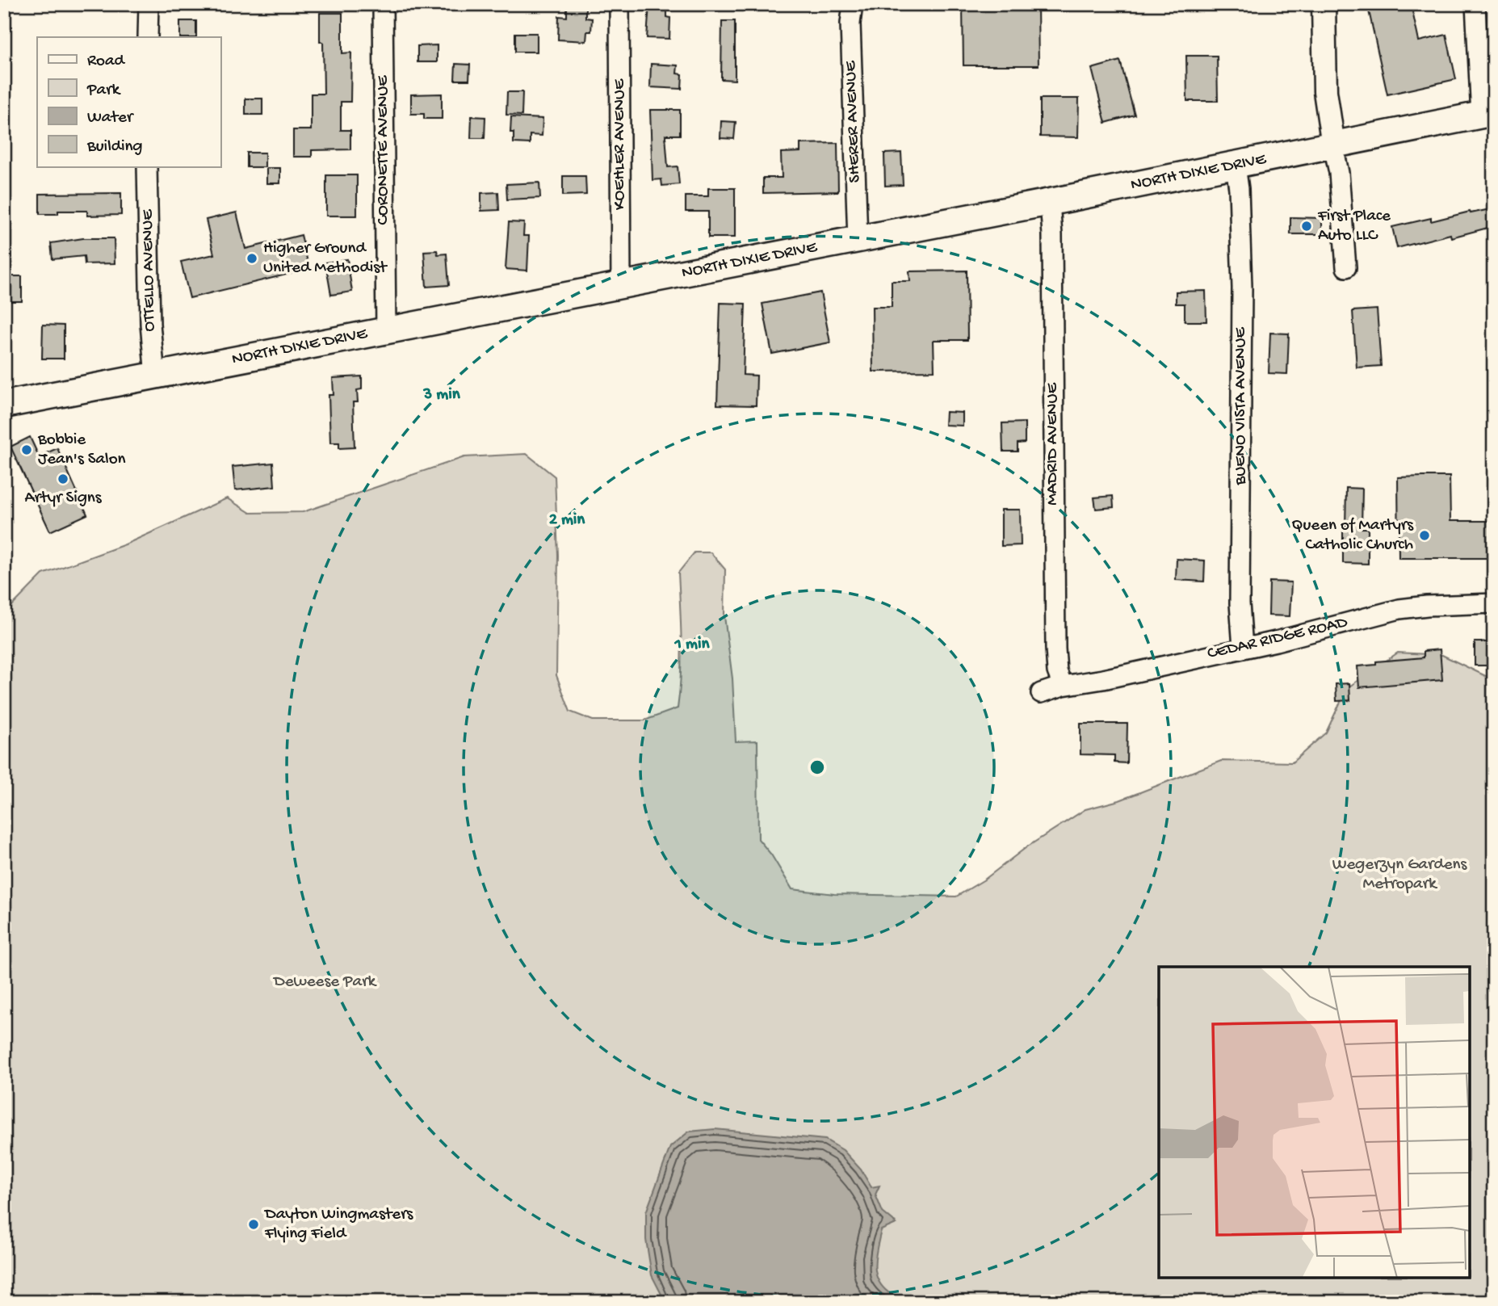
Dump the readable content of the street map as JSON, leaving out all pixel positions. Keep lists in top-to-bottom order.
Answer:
{
  "streets": {
    "main road": ["NORTH DIXIE DRIVE"],
    "street": [
      "SHERER AVENUE",
      "KOEHLER AVENUE",
      "CORONETTE AVENUE",
      "OTTELLO AVENUE",
      "BUENO VISTA AVENUE",
      "MADRID AVENUE",
      "CEDAR RIDGE ROAD"
    ]
  },
  "crossings": [
    ["SHERER AVENUE", "NORTH DIXIE DRIVE"],
    ["KOEHLER AVENUE", "NORTH DIXIE DRIVE"],
    ["CORONETTE AVENUE", "NORTH DIXIE DRIVE"],
    ["NORTH DIXIE DRIVE", "OTTELLO AVENUE"],
    ["NORTH DIXIE DRIVE", "BUENO VISTA AVENUE"],
    ["NORTH DIXIE DRIVE", "MADRID AVENUE"],
    ["BUENO VISTA AVENUE", "CEDAR RIDGE ROAD"],
    ["MADRID AVENUE", "CEDAR RIDGE ROAD"]
  ],
  "parks": ["Wegerzyn Gardens Metropark", "Deweese Park"],
  "places": [
    "First Place Auto LLC",
    "Higher Ground United Methodist",
    "Bobbie Jean's Salon",
    "Artyr Signs",
    "Queen of Martyrs Catholic Church",
    "Dayton Wingmasters Flying Field"
  ],
  "legend": [
    "Road",
    "Park",
    "Water",
    "Building"
  ],
  "rings": ["3 min", "2 min", "1 min"]
}
